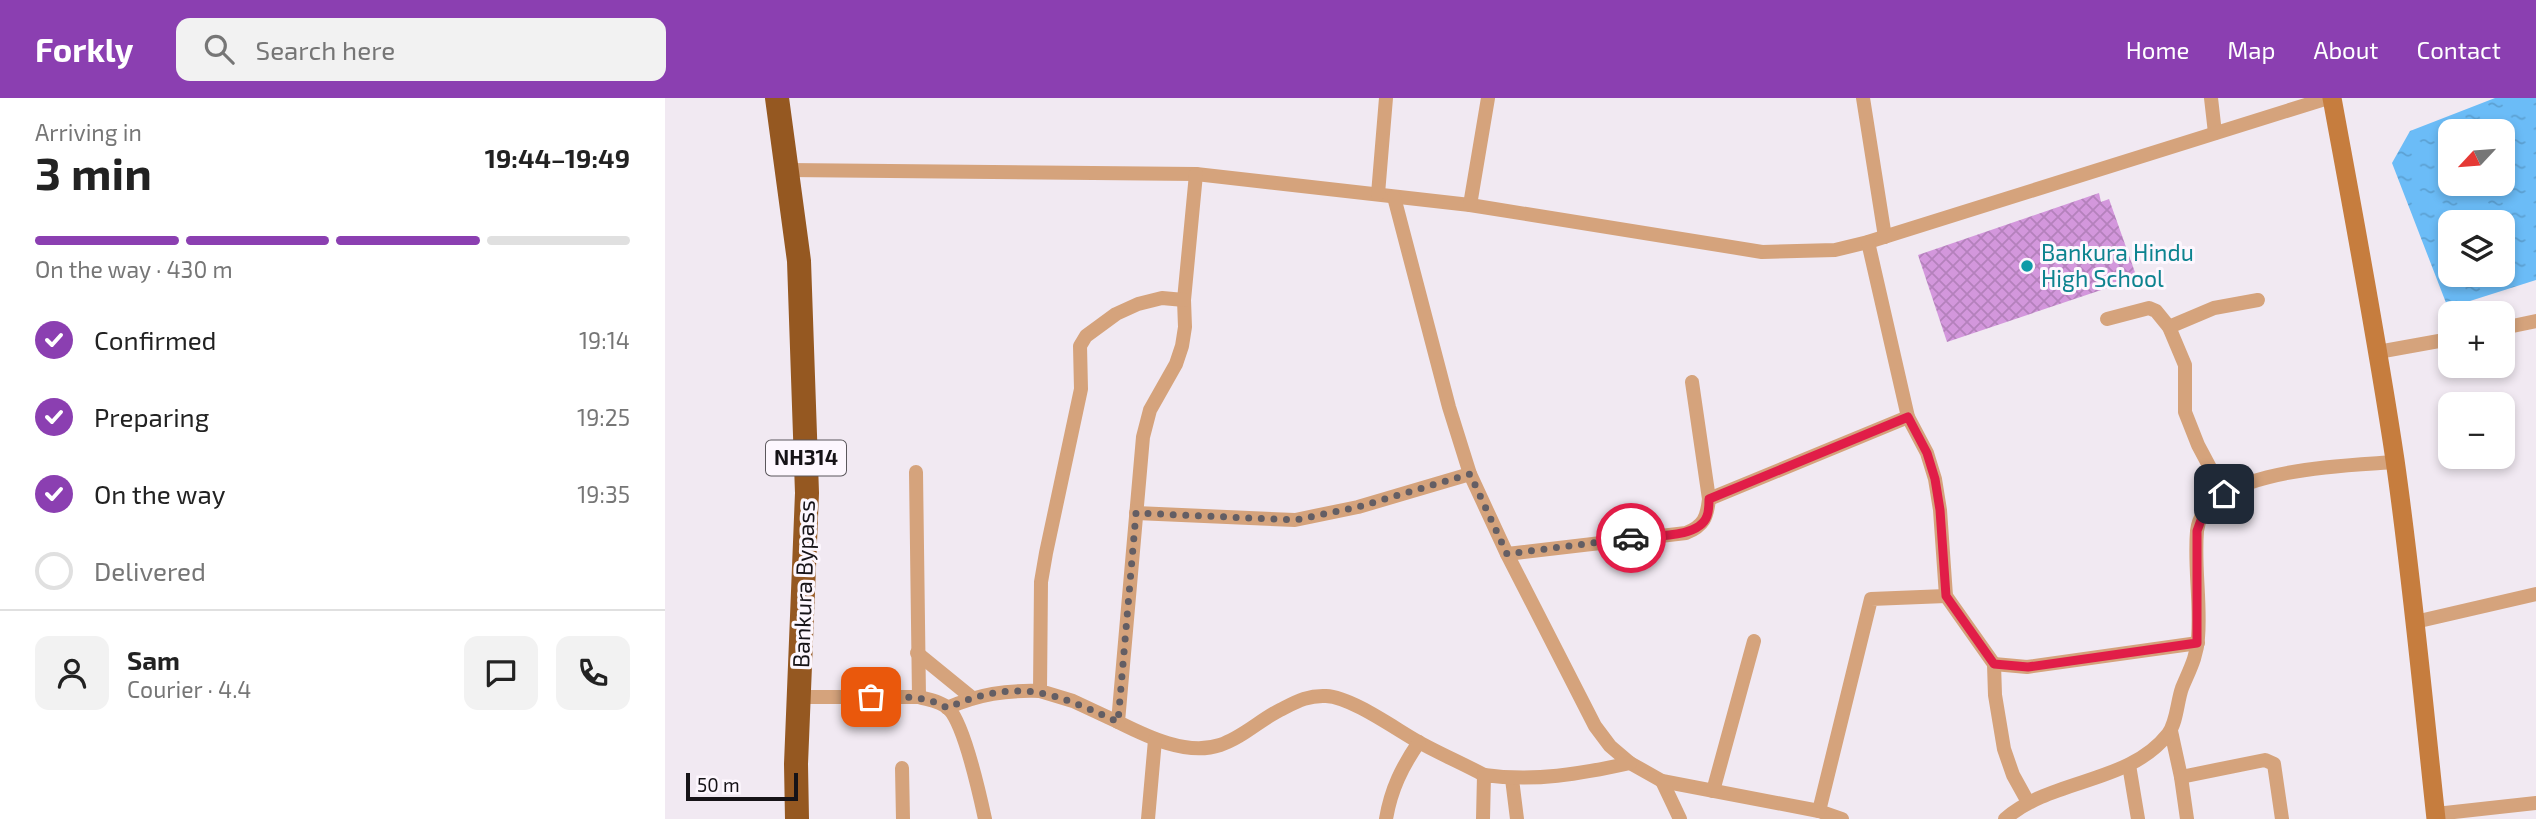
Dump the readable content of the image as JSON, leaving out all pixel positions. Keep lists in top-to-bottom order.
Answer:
{
  "streets": {
    "highway": ["NH314", "Bankura Bypass"]
  },
  "places": ["Bankura Hindu High School"],
  "scale_bar": "50 m",
  "north": "bottom left",
  "page": {
    "header": "Forkly",
    "search": "Search here",
    "nav": [
      "Home",
      "Map",
      "About",
      "Contact"
    ],
    "heading": ["3 min", "Arriving in", "19:44–19:49"],
    "panel": ["Sam", "Courier · 4.4"],
    "map_buttons": ["+", "−"],
    "bar": "On the way · 430 m",
    "list": [
      ["Confirmed", "19:14"],
      ["Preparing", "19:25"],
      ["On the way", "19:35"],
      "Delivered"
    ],
    "scale": "50 m"
  }
}
